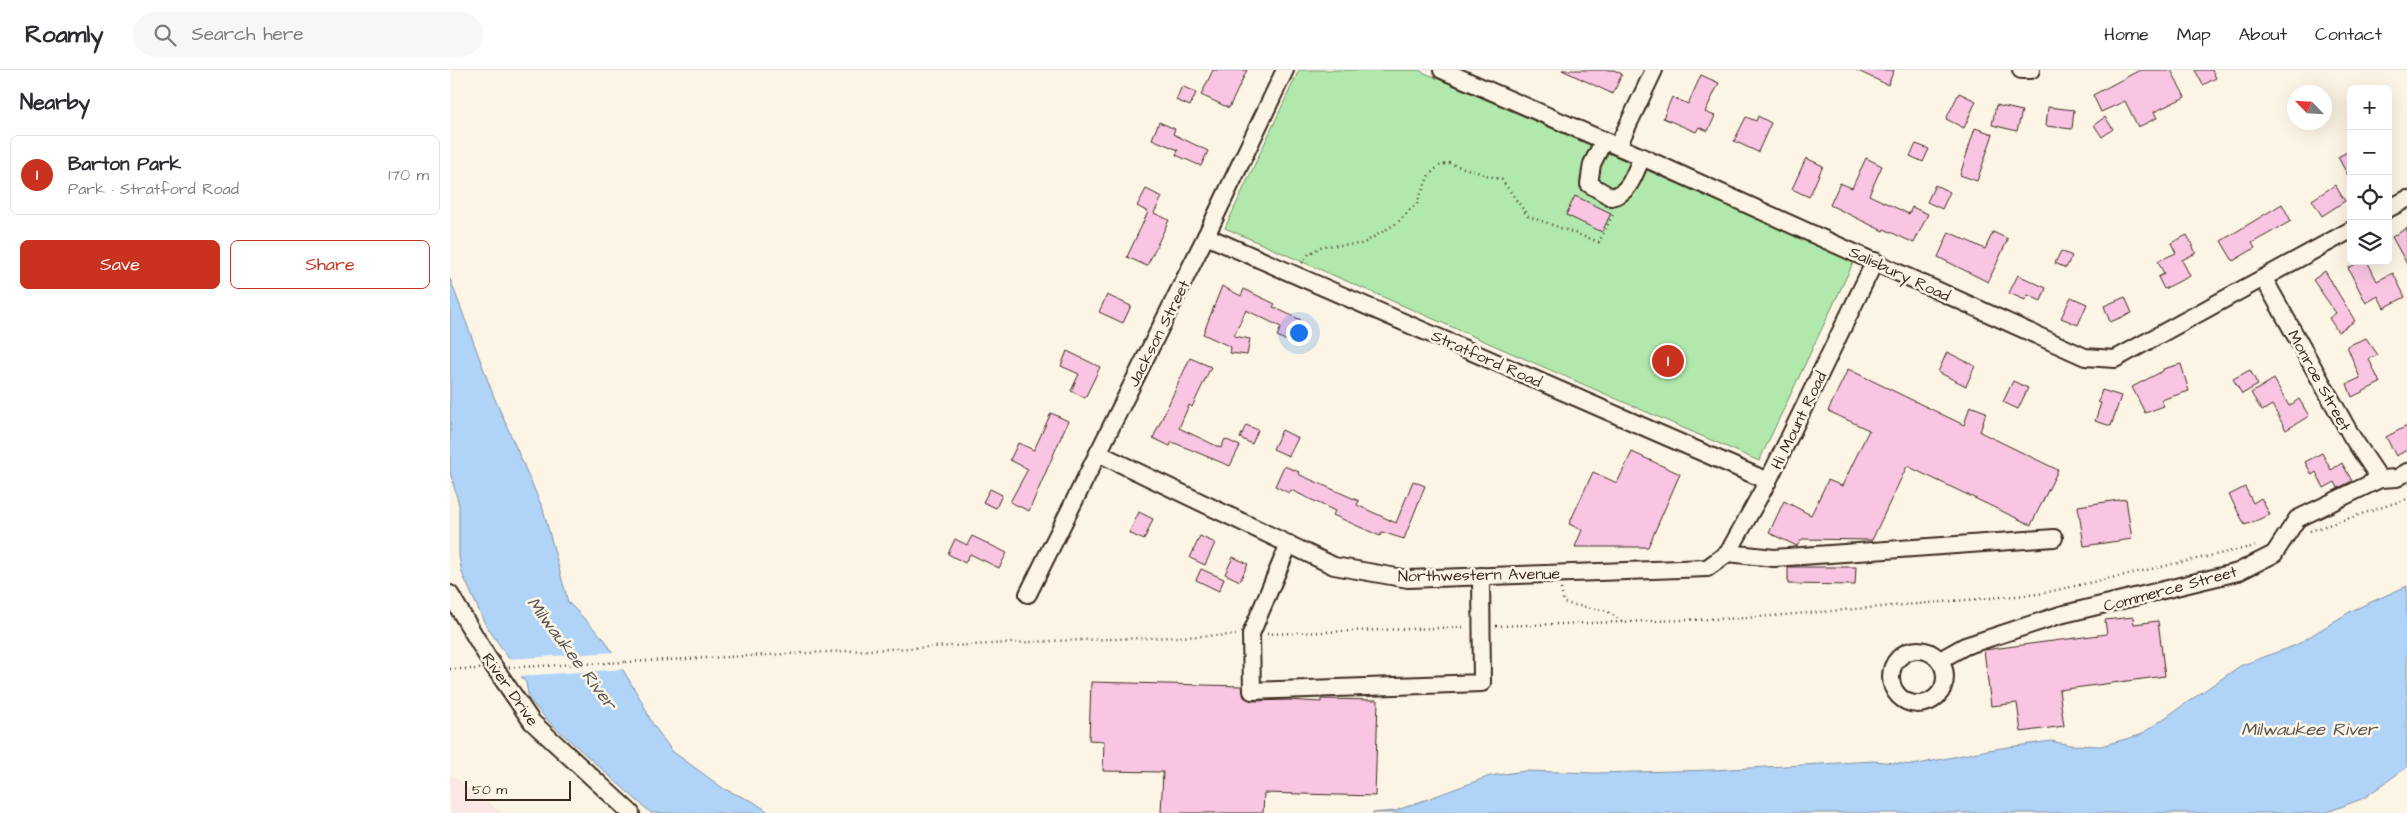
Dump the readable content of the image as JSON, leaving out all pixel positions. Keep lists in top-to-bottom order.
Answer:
{
  "streets": {
    "street": [
      "Salisbury Road",
      "Jackson Street",
      "Stratford Road",
      "Monroe Street",
      "Hi Mount Road",
      "Northwestern Avenue",
      "Commerce Street",
      "River Drive"
    ]
  },
  "crossings": [
    ["Salisbury Road", "Monroe Street"],
    ["Salisbury Road", "Hi Mount Road"],
    ["Jackson Street", "Stratford Road"],
    ["Jackson Street", "Northwestern Avenue"],
    ["Stratford Road", "Hi Mount Road"],
    ["Monroe Street", "Commerce Street"],
    ["Hi Mount Road", "Northwestern Avenue"]
  ],
  "water": ["Milwaukee River"],
  "scale_bar": "50 m",
  "north": "top left",
  "page": {
    "header": "Roamly",
    "search": "Search here",
    "nav": [
      "Home",
      "Map",
      "About",
      "Contact"
    ],
    "heading": "Nearby",
    "map_buttons": ["+", "−"],
    "list": [
      {
        "mark": "1",
        "name": "Barton Park",
        "note": "Park · Stratford Road",
        "value": "170 m"
      }
    ],
    "buttons": ["Save", "Share"],
    "pins": "1",
    "scale": "50 m"
  }
}
